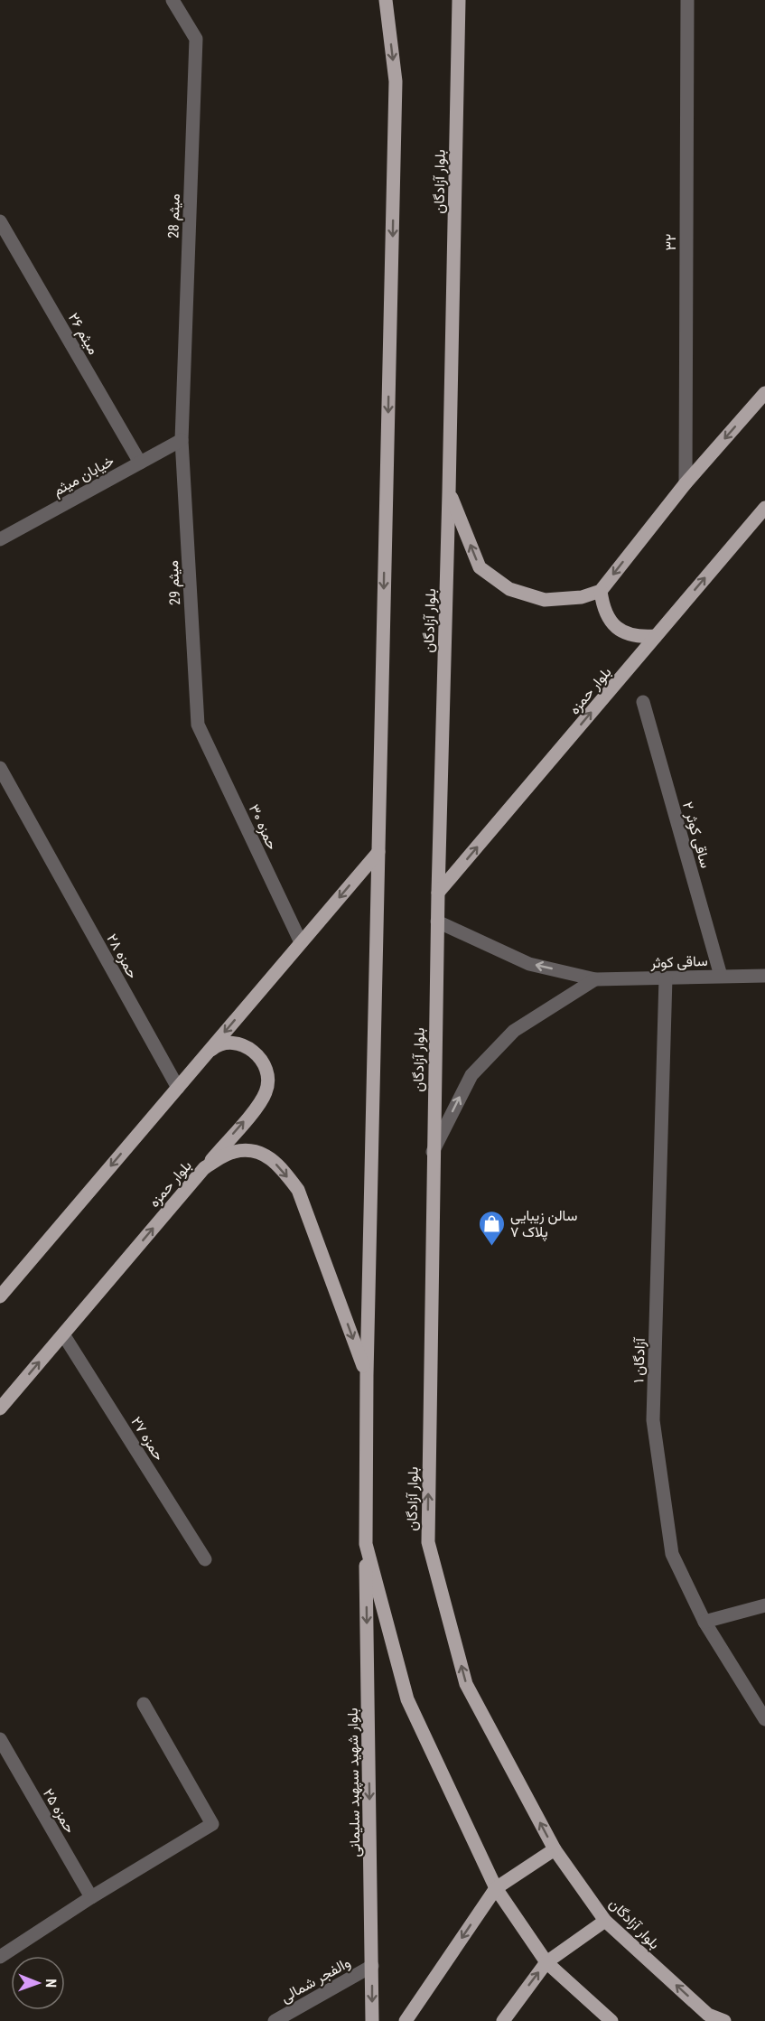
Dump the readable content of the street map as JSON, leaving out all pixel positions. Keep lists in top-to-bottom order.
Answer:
{
  "streets": {
    "main road": ["بلوار آزادگان", "بلوار حمزه", "بلوار شهید سپهبد سلیمانی"],
    "street": [
      "میثم 28",
      "۳۲",
      "میثم ۲۶",
      "خیابان میثم",
      "میثم 29",
      "حمزه ۳۰",
      "ساقی کوثر ۲",
      "حمزه ۲۸",
      "ساقی کوثر",
      "آزادگان ۱",
      "حمزه ۲۷",
      "حمزه ۲۵",
      "والفجر شمالی"
    ]
  },
  "crossings": [
    ["بلوار آزادگان", "بلوار حمزه"],
    ["بلوار آزادگان", "ساقی کوثر"],
    ["میثم 28", "خیابان میثم"],
    ["میثم 28", "میثم 29"],
    ["میثم ۲۶", "خیابان میثم"],
    ["خیابان میثم", "میثم 29"],
    ["میثم 29", "حمزه ۳۰"],
    ["بلوار حمزه", "حمزه ۲۷"],
    ["ساقی کوثر ۲", "ساقی کوثر"],
    ["ساقی کوثر", "آزادگان ۱"],
    ["بلوار شهید سپهبد سلیمانی", "والفجر شمالی"]
  ],
  "one_way": ["ساقی کوثر"],
  "places": {
    "shop": ["سالن زیبایی پلاک ۷"]
  },
  "north": "right"
}
